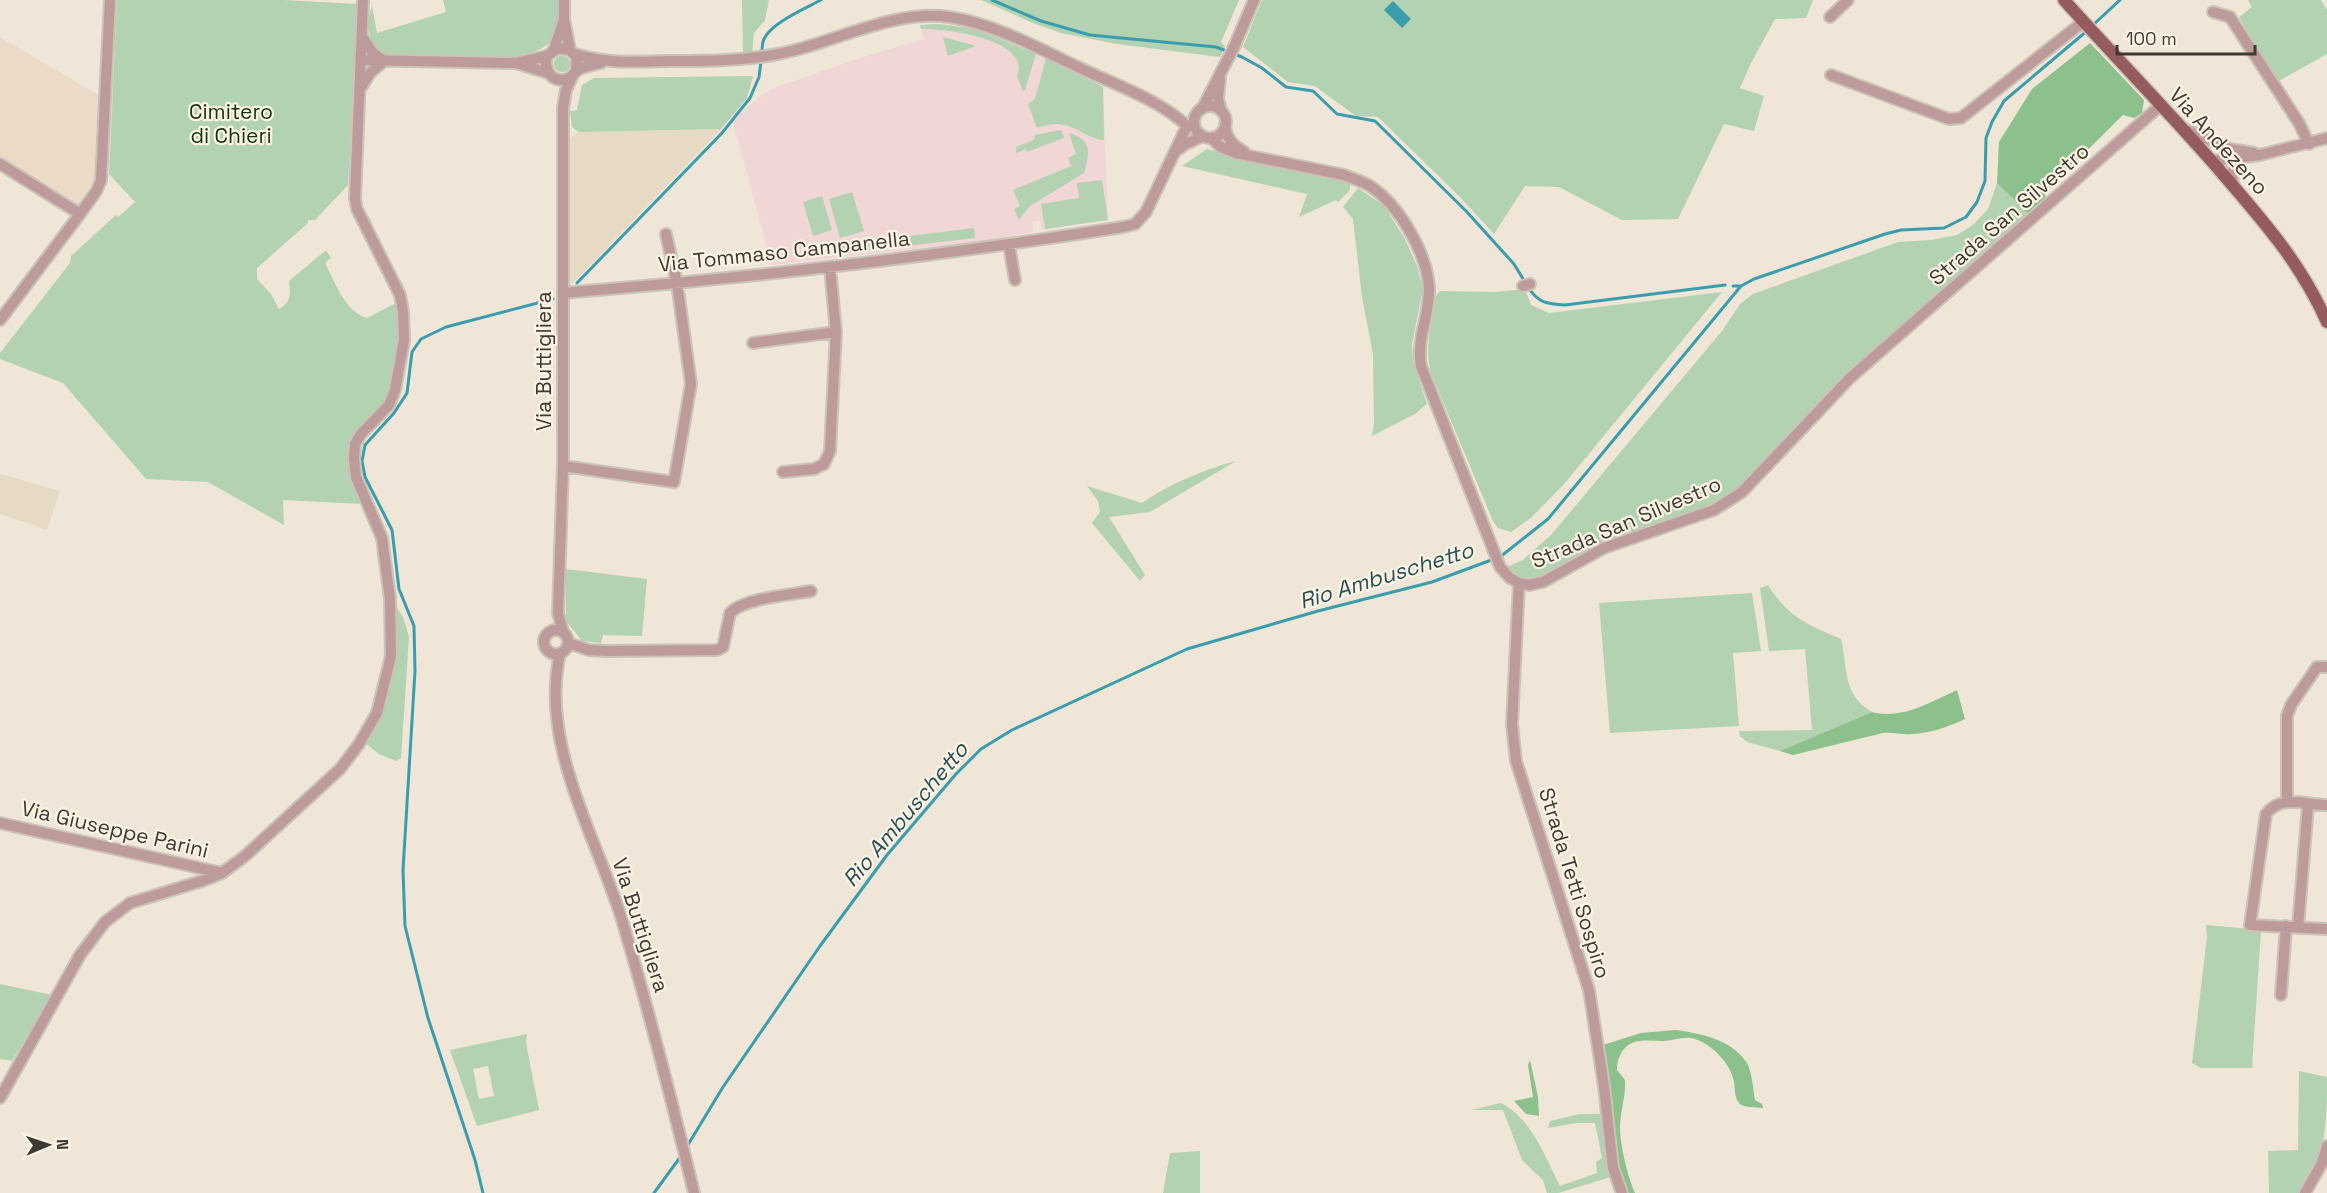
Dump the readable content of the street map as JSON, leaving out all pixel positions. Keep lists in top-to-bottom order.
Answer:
{
  "streets": {
    "main road": ["Via Andezeno"],
    "street": [
      "Strada San Silvestro",
      "Via Tommaso Campanella",
      "Via Buttigliera",
      "Via Giuseppe Parini",
      "Strada Tetti Sospiro"
    ]
  },
  "crossings": [
    ["Via Andezeno", "Strada San Silvestro"],
    ["Strada San Silvestro", "Via Tommaso Campanella"],
    ["Strada San Silvestro", "Strada Tetti Sospiro"],
    ["Via Tommaso Campanella", "Via Buttigliera"]
  ],
  "water": ["Rio Ambuschetto"],
  "parks": ["Cimitero di Chieri"],
  "scale_bar": "100 m",
  "north": "right"
}
